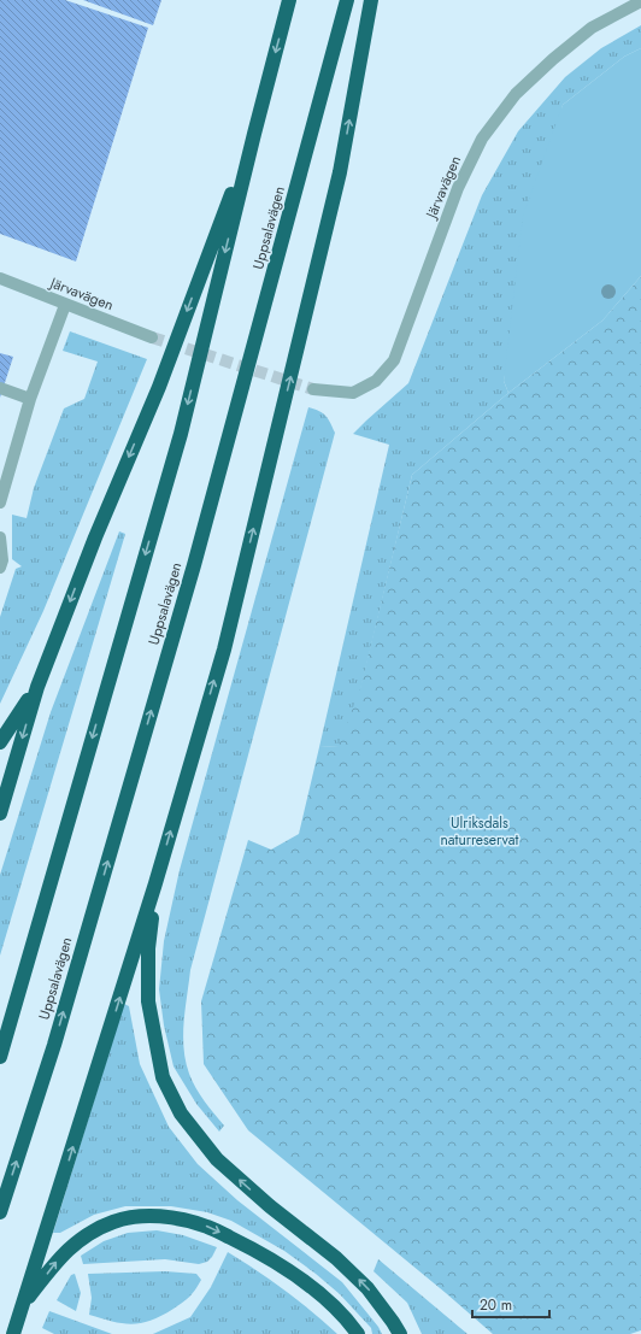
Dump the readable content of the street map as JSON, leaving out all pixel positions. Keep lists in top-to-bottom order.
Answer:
{
  "streets": {
    "highway": ["Uppsalavägen"],
    "street": ["Järvavägen"]
  },
  "parks": ["Ulriksdals naturreservat"],
  "scale_bar": "20 m"
}
